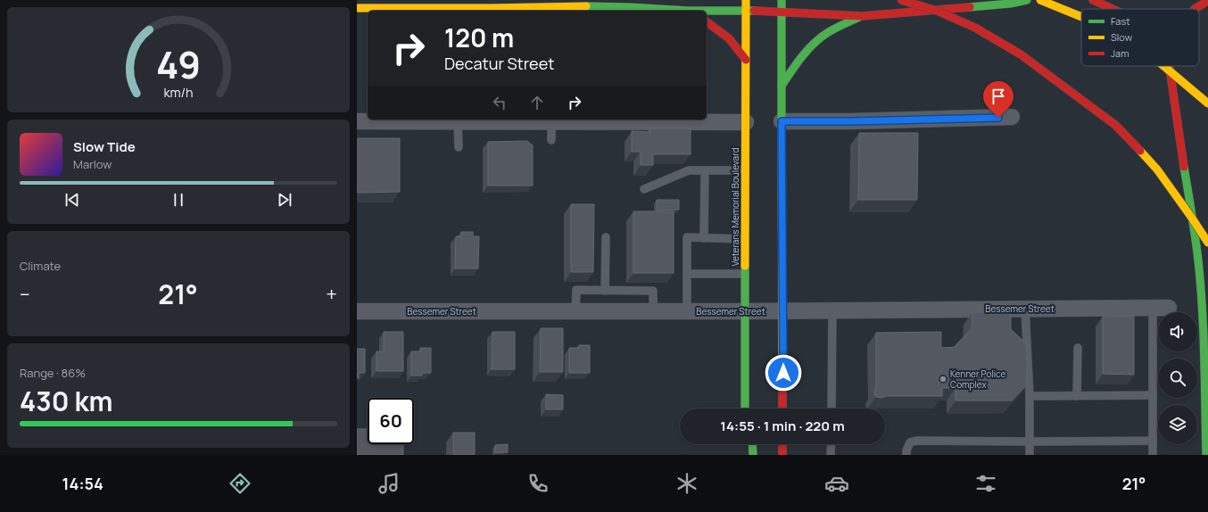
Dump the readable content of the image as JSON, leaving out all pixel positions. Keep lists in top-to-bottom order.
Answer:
{
  "streets": {
    "main road": ["Veterans Memorial Boulevard"],
    "street": ["Bessemer Street"]
  },
  "crossings": [
    ["Veterans Memorial Boulevard", "Bessemer Street"]
  ],
  "places": ["Kenner Police Complex"],
  "legend": ["Fast", "Slow", "Jam"],
  "page": {
    "turn": ["120 m", "Decatur Street"],
    "song": ["Slow Tide", "Marlow"],
    "tile": [
      "Climate",
      ["Range · 86%", "430 km"]
    ],
    "heat": ["−", "21°", "+"],
    "limit": "60",
    "trip": "14:55 · 1 min · 220 m",
    "tabs": ["14:54", "21°"],
    "gauge": ["49", "km/h"]
  }
}
